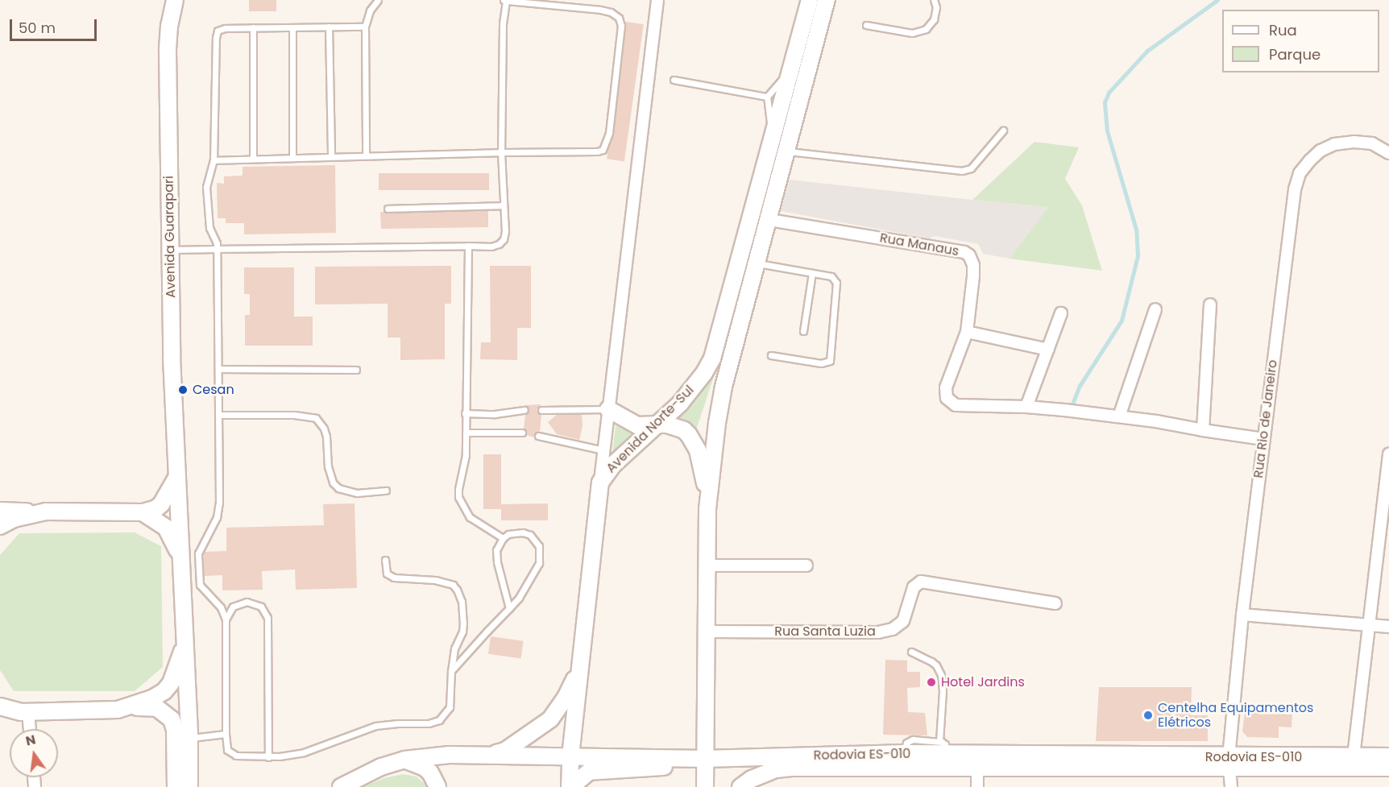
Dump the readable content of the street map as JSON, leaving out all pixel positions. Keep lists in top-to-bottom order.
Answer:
{
  "streets": {
    "main road": ["Avenida Guarapari", "Avenida Norte-Sul", "Rodovia ES-010"],
    "street": ["Rua Manaus", "Rua Rio de Janeiro", "Rua Santa Luzia"]
  },
  "crossings": [
    ["Rua Rio de Janeiro", "Rodovia ES-010"],
    ["Avenida Norte-Sul", "Rodovia ES-010"]
  ],
  "places": ["Cesan", "Hotel Jardins", "Centelha Equipamentos Elétricos"],
  "legend": ["Rua", "Parque"],
  "scale_bar": "50 m",
  "north": "top"
}
